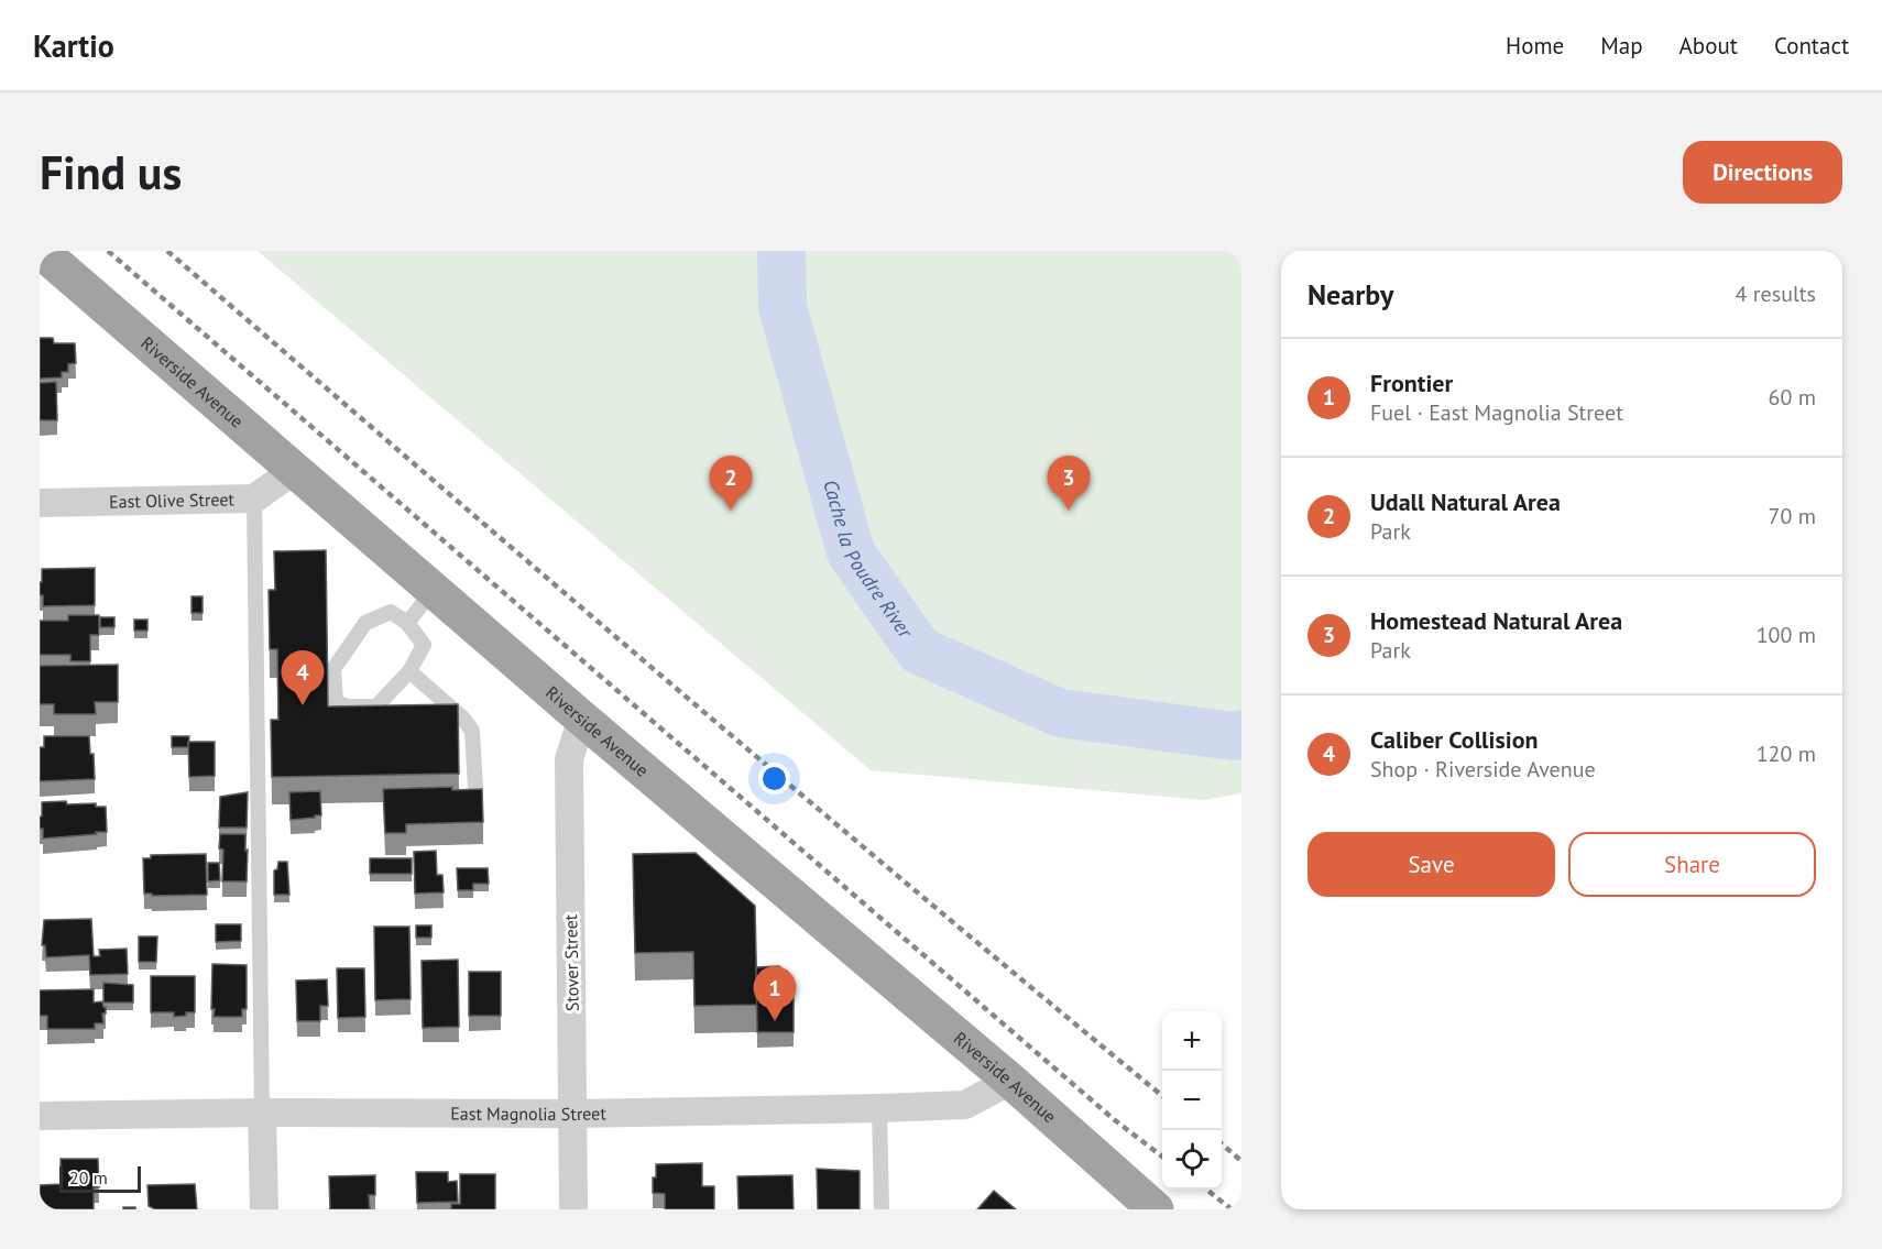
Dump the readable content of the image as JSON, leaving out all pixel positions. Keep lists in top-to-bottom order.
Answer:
{
  "streets": {
    "highway": ["Riverside Avenue"],
    "street": ["East Olive Street", "Stover Street", "East Magnolia Street"]
  },
  "crossings": [
    ["Riverside Avenue", "East Olive Street"],
    ["Riverside Avenue", "Stover Street"],
    ["Riverside Avenue", "East Magnolia Street"],
    ["Stover Street", "East Magnolia Street"]
  ],
  "water": ["Cache la Poudre River"],
  "scale_bar": "20 m",
  "page": {
    "header": "Kartio",
    "nav": [
      "Home",
      "Map",
      "About",
      "Contact"
    ],
    "buttons": [
      "Directions",
      ["Save", "Share"]
    ],
    "title": "Find us",
    "heading": ["Nearby", "4 results"],
    "list": [
      {
        "mark": "1",
        "name": "Frontier",
        "note": "Fuel · East Magnolia Street",
        "value": "60 m"
      },
      {
        "mark": "2",
        "name": "Udall Natural Area",
        "note": "Park",
        "value": "70 m"
      },
      {
        "mark": "3",
        "name": "Homestead Natural Area",
        "note": "Park",
        "value": "100 m"
      },
      {
        "mark": "4",
        "name": "Caliber Collision",
        "note": "Shop · Riverside Avenue",
        "value": "120 m"
      }
    ],
    "pins": [
      "2",
      "3",
      "4",
      "1"
    ],
    "map_buttons": ["+", "−"],
    "scale": "20 m"
  }
}
